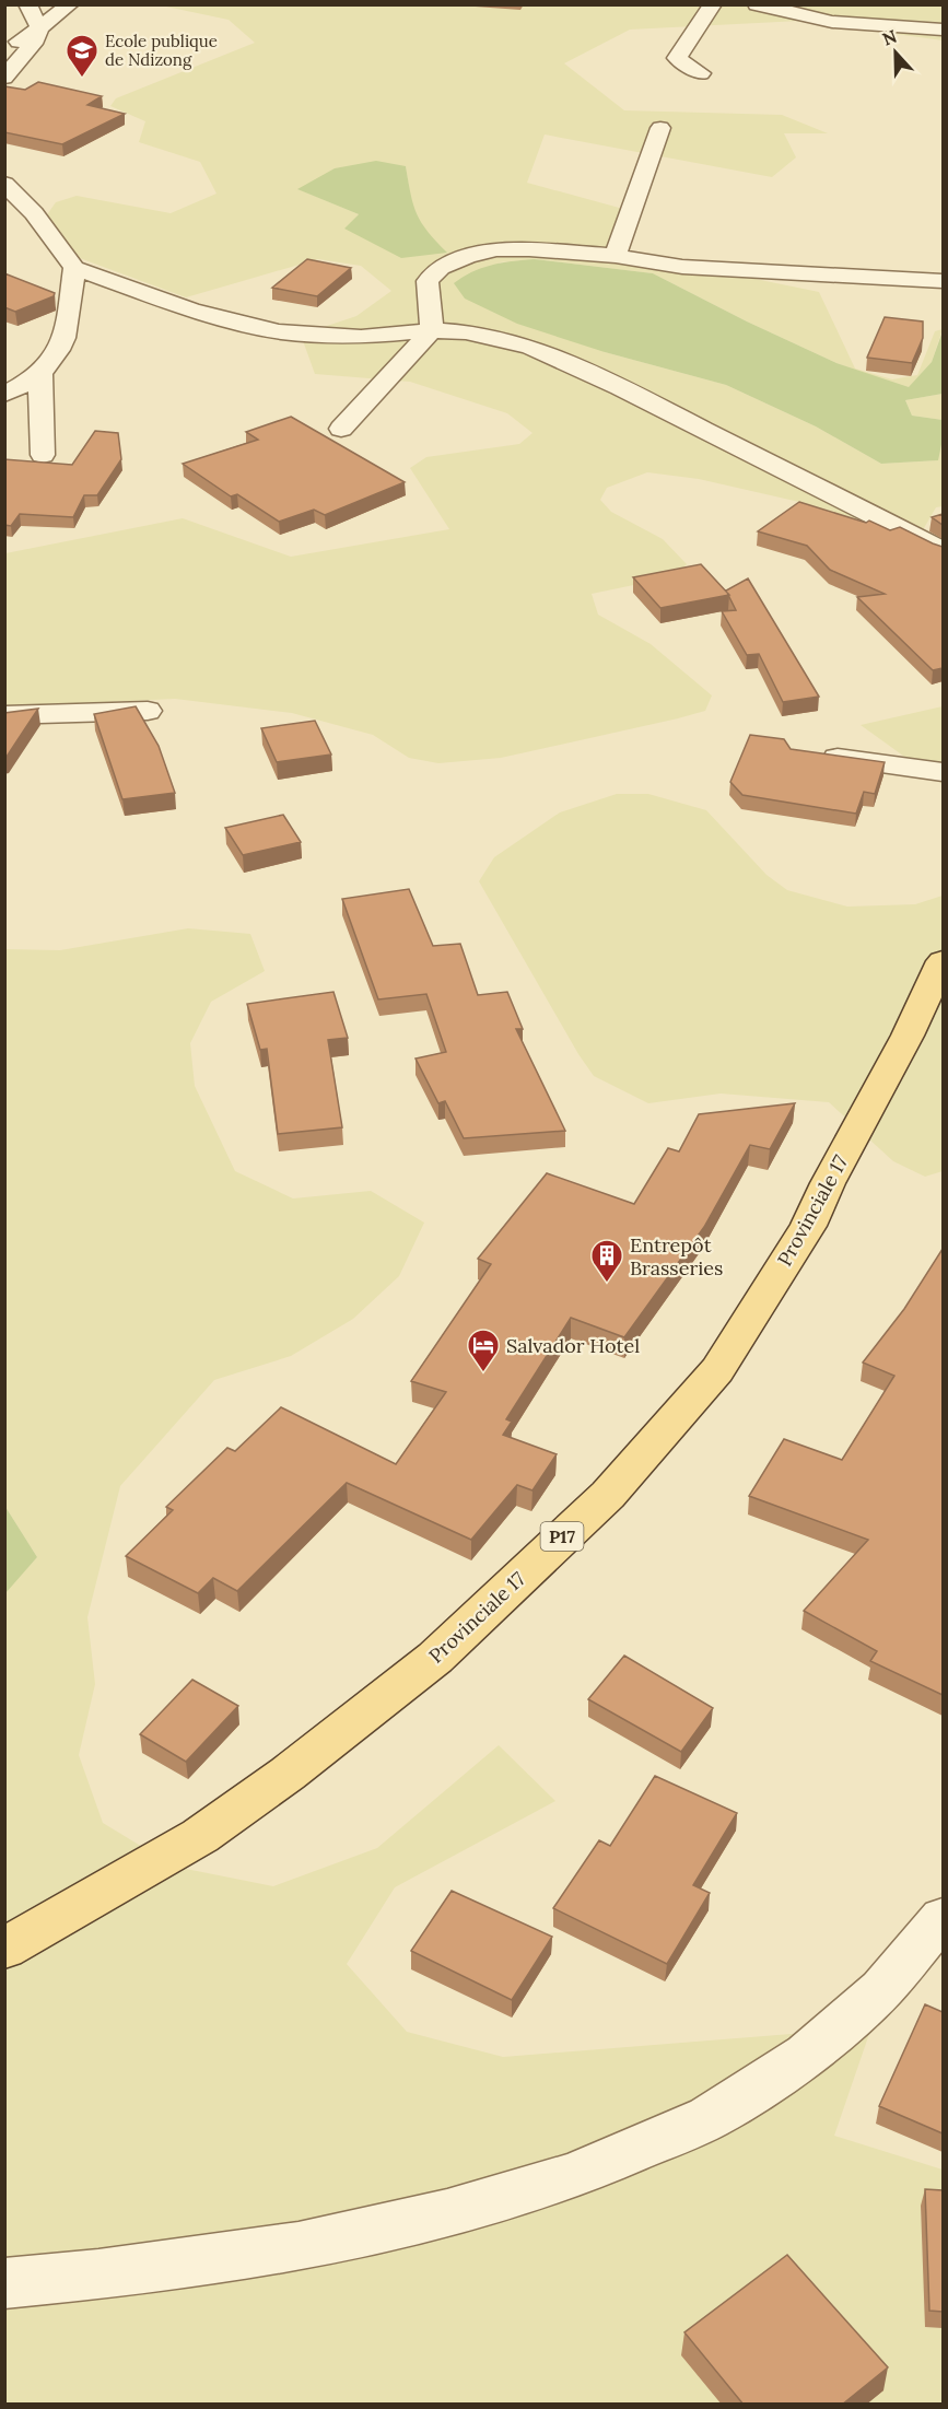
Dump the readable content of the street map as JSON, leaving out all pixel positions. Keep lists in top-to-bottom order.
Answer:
{
  "streets": {
    "main road": ["Provinciale 17", "P17"]
  },
  "places": {
    "school or university": ["Ecole publique de Ndizong"],
    "building": ["Entrepôt Brasseries"],
    "hotel": ["Salvador Hotel"]
  },
  "north": "top"
}
